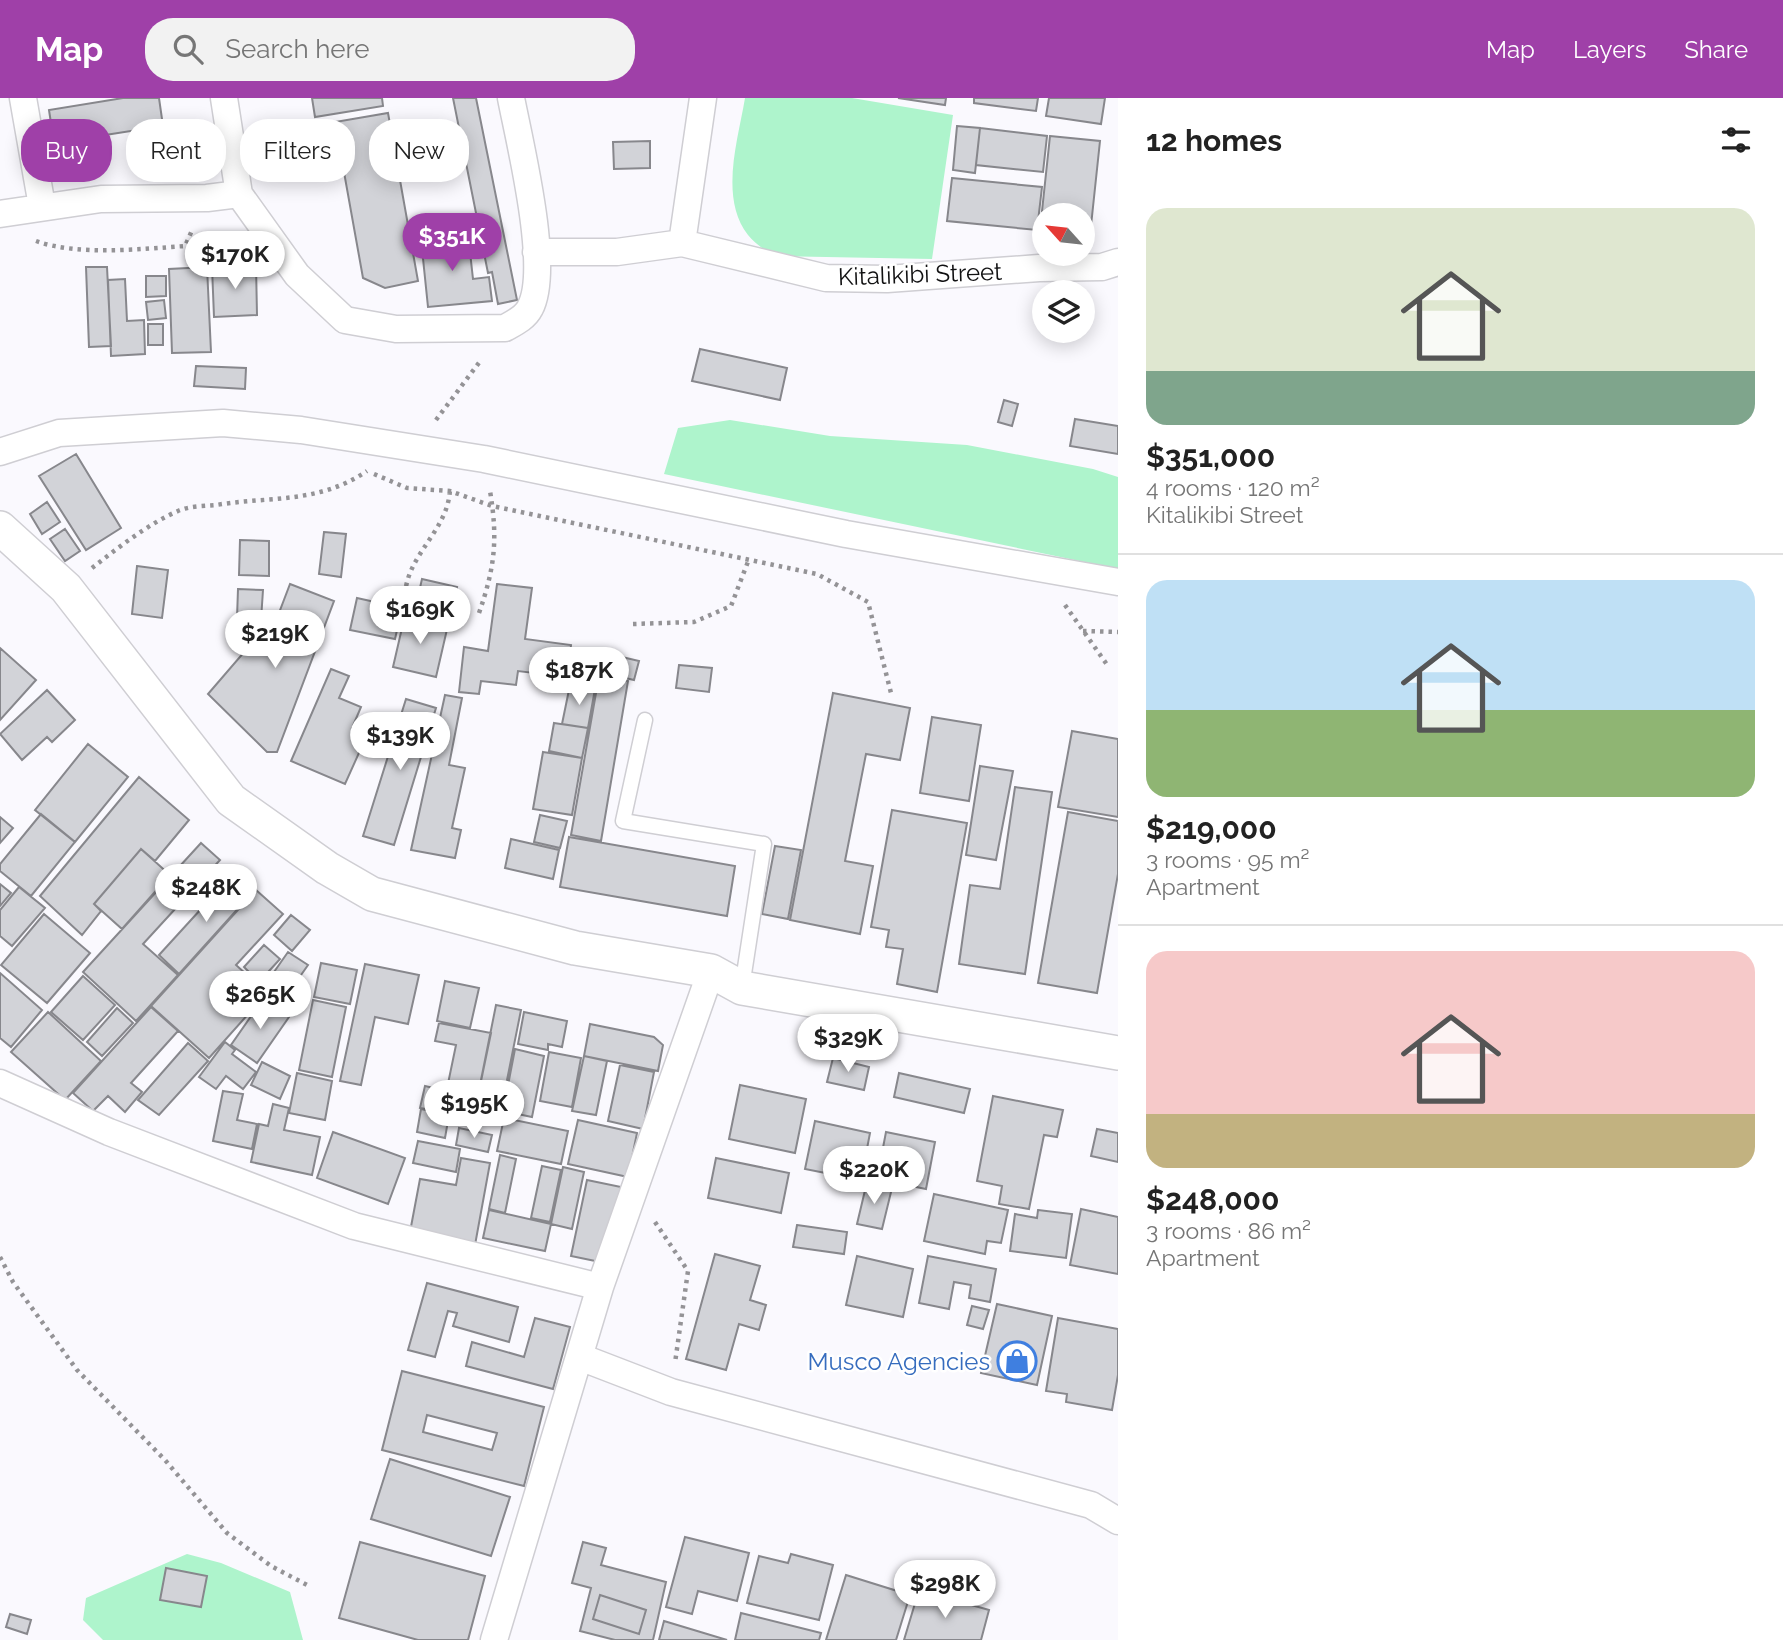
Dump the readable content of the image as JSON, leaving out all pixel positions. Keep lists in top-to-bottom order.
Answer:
{
  "streets": {
    "street": ["Kitalikibi Street"]
  },
  "places": {
    "shop": ["Musco Agencies"]
  },
  "north": "top left",
  "page": {
    "header": "Map",
    "search": "Search here",
    "nav": ["Map", "Layers", "Share"],
    "heading": "12 homes",
    "chip": [
      "Buy",
      "Rent",
      "Filters",
      "New"
    ],
    "list": [
      {
        "name": "$351,000",
        "note": "4 rooms · 120 m² · Kitalikibi Street"
      },
      {
        "name": "$219,000",
        "note": "3 rooms · 95 m² · Apartment"
      },
      {
        "name": "$248,000",
        "note": "3 rooms · 86 m² · Apartment"
      }
    ],
    "price": [
      "$351K",
      "$170K",
      "$169K",
      "$219K",
      "$187K",
      "$139K",
      "$248K",
      "$265K",
      "$329K",
      "$195K",
      "$220K",
      "$298K"
    ]
  }
}
